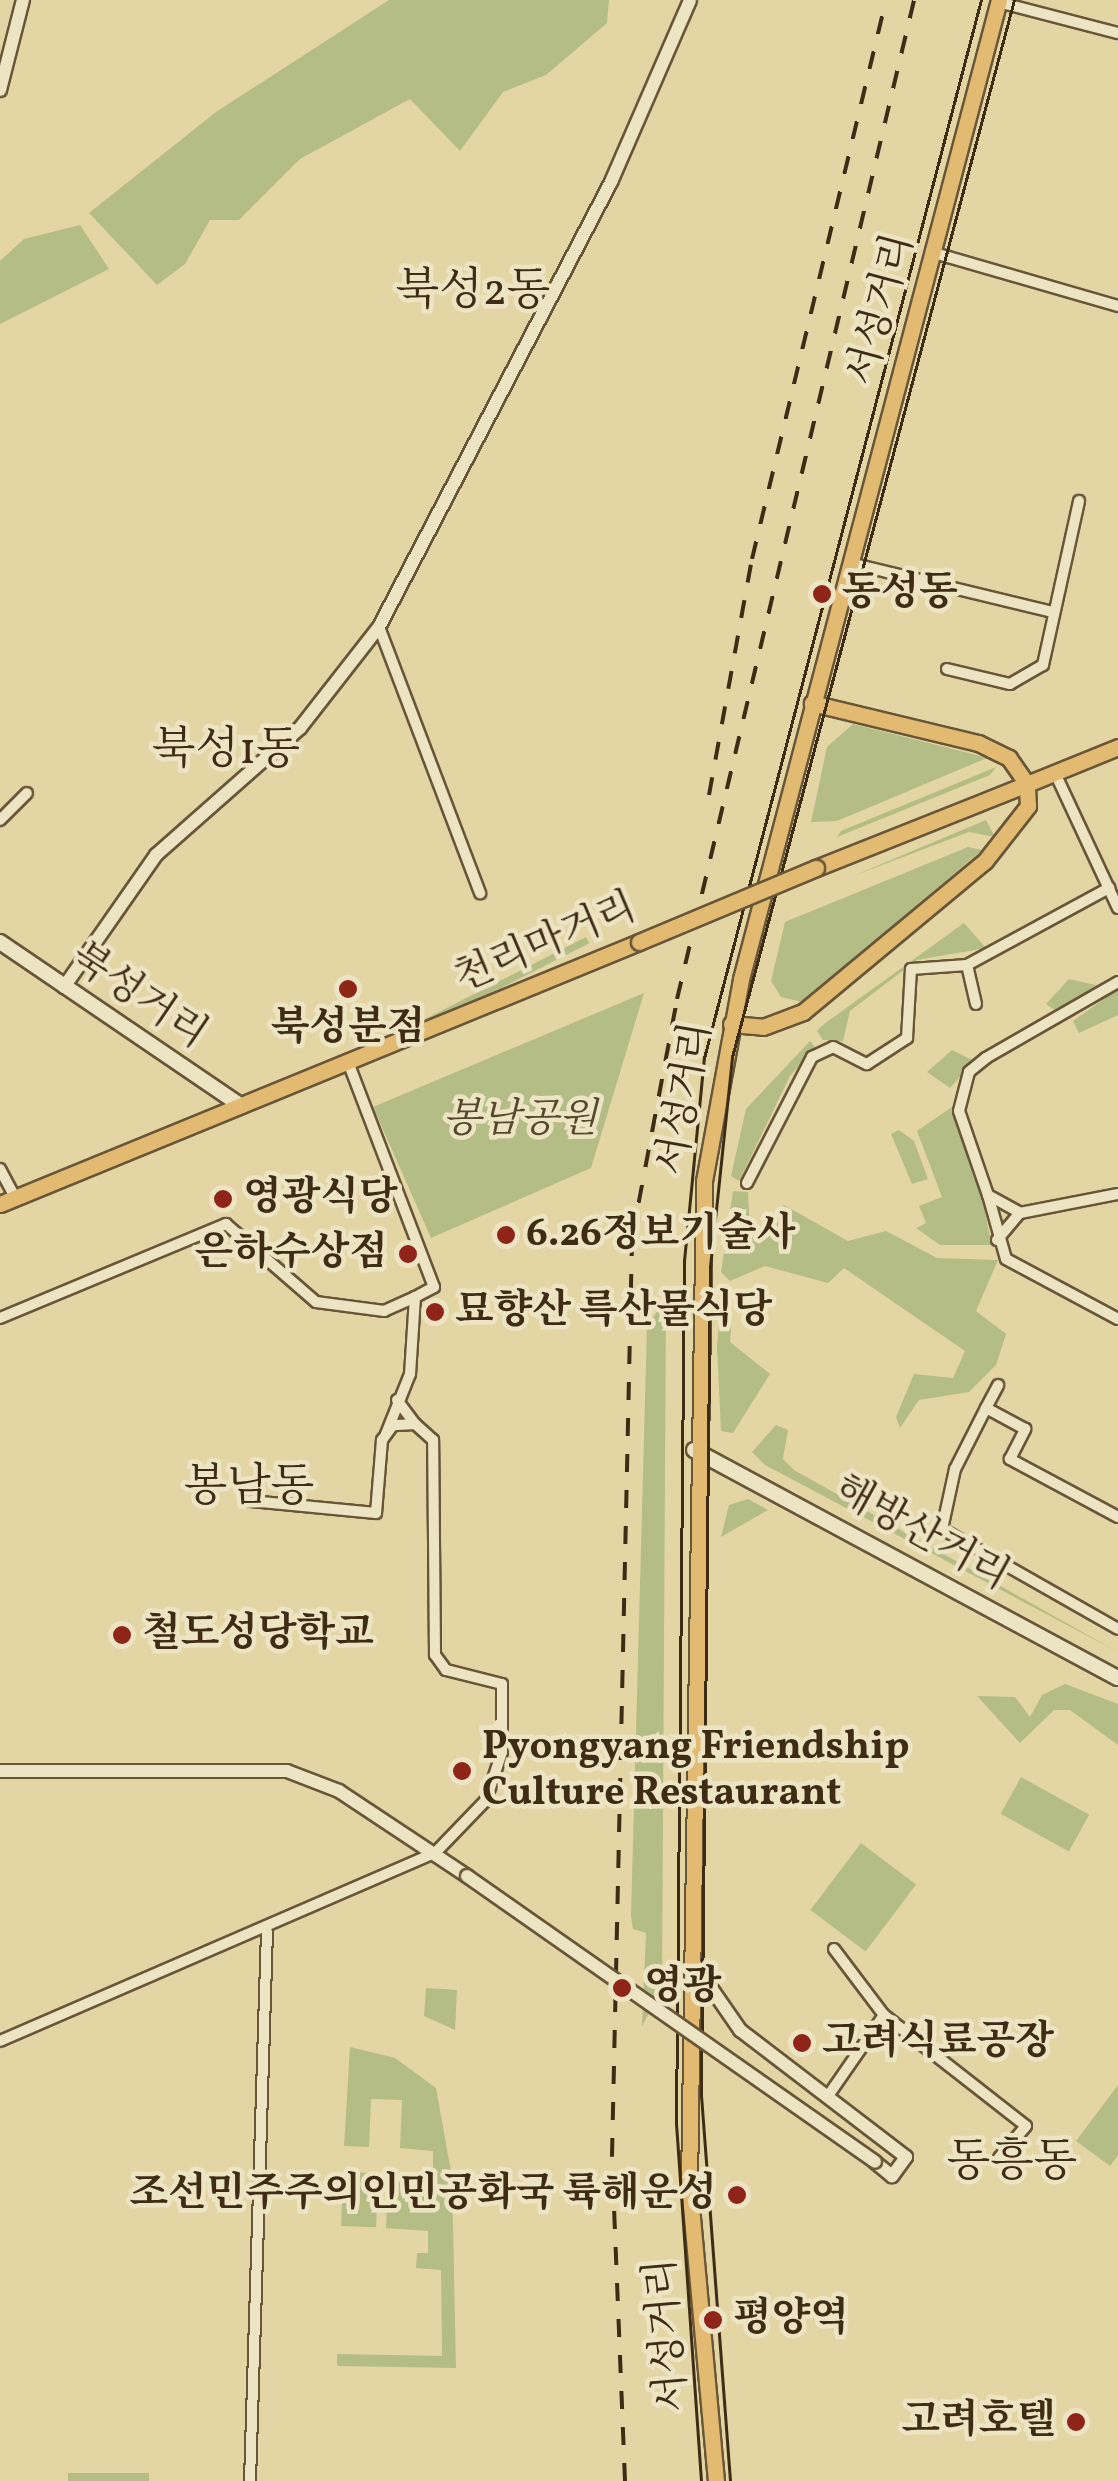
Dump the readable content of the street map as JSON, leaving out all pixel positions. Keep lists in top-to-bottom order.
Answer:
{
  "streets": {
    "main road": [
      "서성거리",
      "천리마거리",
      "북성거리",
      "해방산거리"
    ]
  },
  "crossings": [
    ["서성거리", "해방산거리"],
    ["천리마거리", "북성거리"]
  ],
  "districts": [
    "북성2동",
    "북성1동",
    "봉남동",
    "동흥동"
  ],
  "parks": ["봉남공원"],
  "places": [
    "동성동",
    "북성분점",
    "영광식당",
    "6.26정보기술사",
    "은하수상점",
    "묘향산 륵산물식당",
    "철도성당학교",
    "Pyongyang Friendship Culture Restaurant",
    "영광",
    "고려식료공장",
    "조선민주주의인민공화국 륙해운성",
    "평양역",
    "고려호텔"
  ]
}
